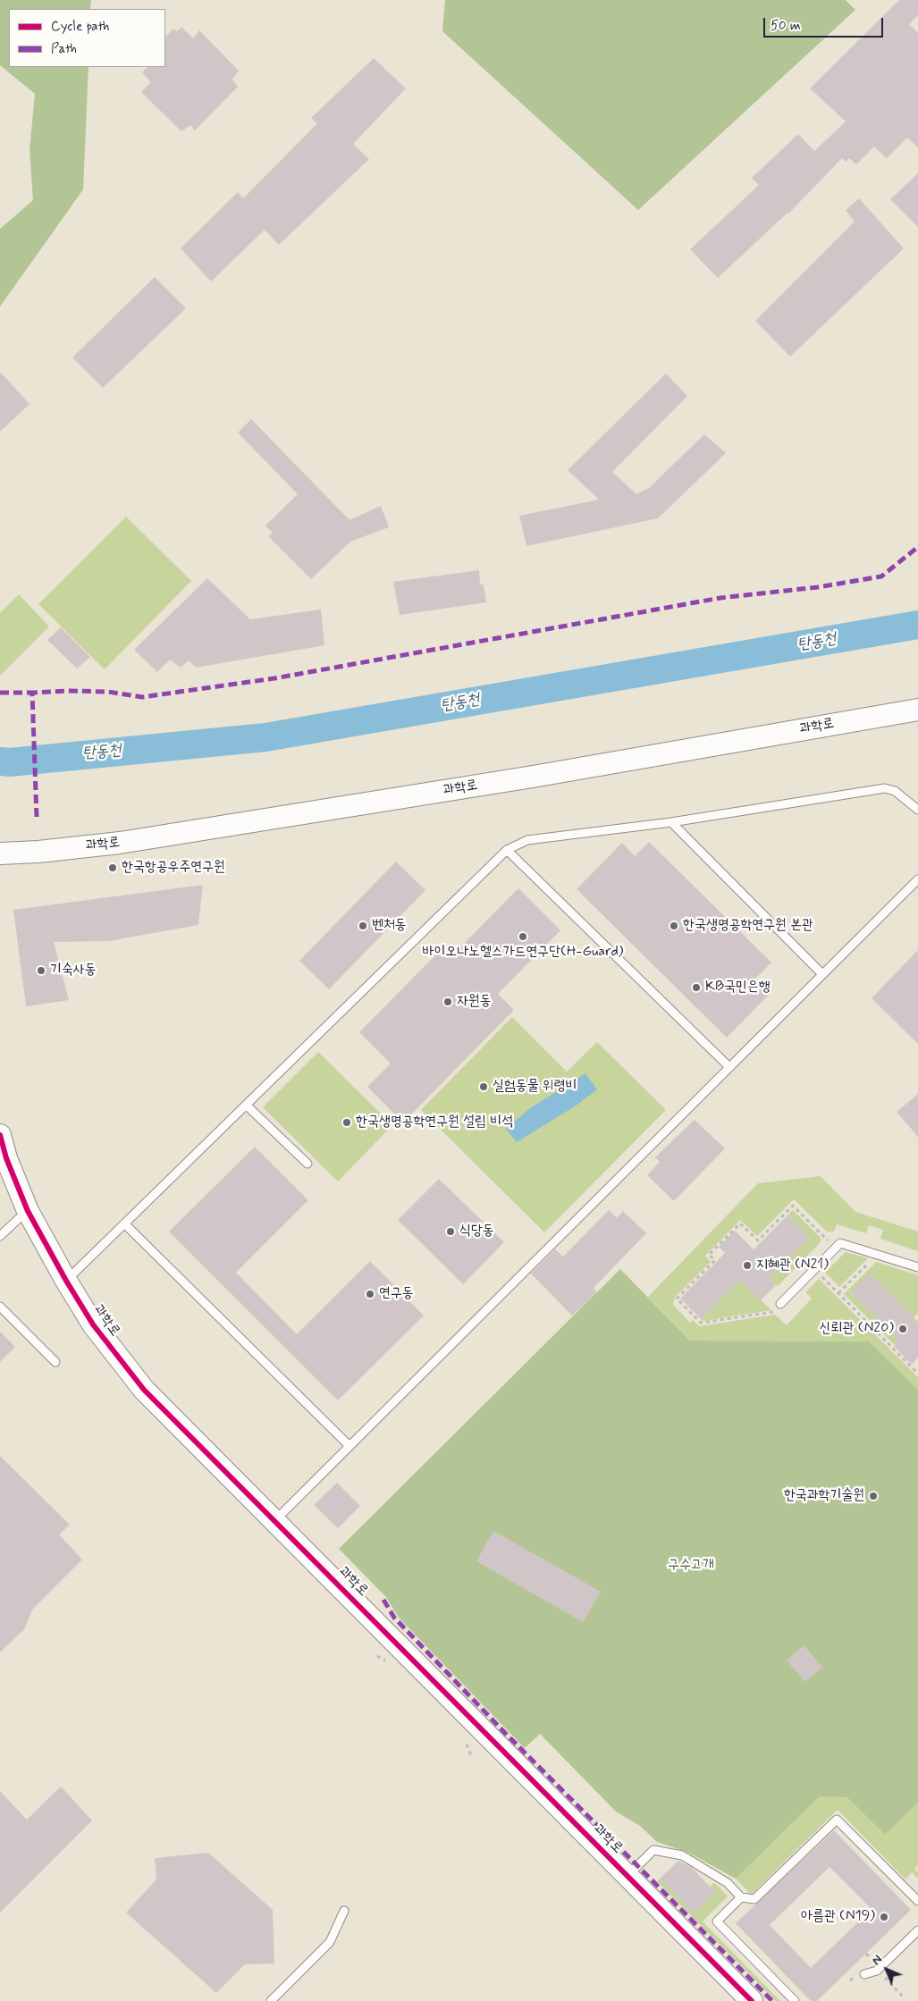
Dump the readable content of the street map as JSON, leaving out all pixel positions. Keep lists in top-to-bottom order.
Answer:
{
  "streets": {
    "street": ["과학로"]
  },
  "water": ["탄동천"],
  "parks": ["구수고개"],
  "places": [
    "한국항공우주연구원",
    "벤처동",
    "한국생명공학연구원 본관",
    "바이오나노헬스가드연구단(H-Guard)",
    "기숙사동",
    "KB국민은행",
    "자원동",
    "실험동물 위령비",
    "한국생명공학연구원 설립 비석",
    "식당동",
    "지혜관 (N21)",
    "연구동",
    "신뢰관 (N20)",
    "한국과학기술원",
    "아름관 (N19)"
  ],
  "legend": ["Cycle path", "Path"],
  "scale_bar": "50 m",
  "north": "top left"
}
